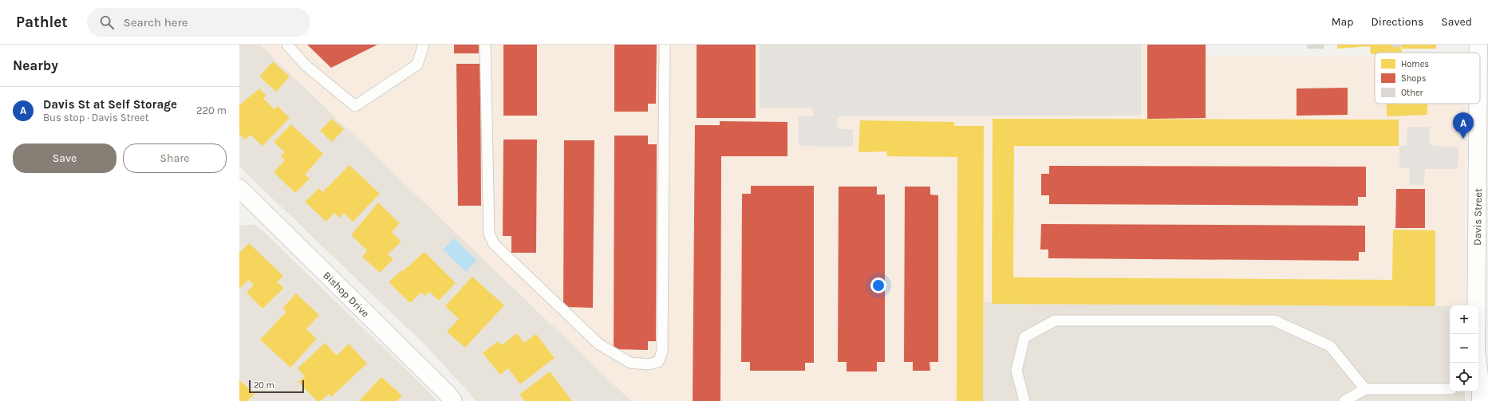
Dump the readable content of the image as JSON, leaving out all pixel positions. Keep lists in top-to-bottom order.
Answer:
{
  "streets": {
    "street": ["Davis Street", "Bishop Drive"]
  },
  "legend": ["Homes", "Shops", "Other"],
  "scale_bar": "20 m",
  "page": {
    "header": "Pathlet",
    "search": "Search here",
    "nav": ["Map", "Directions", "Saved"],
    "heading": "Nearby",
    "list": [
      {
        "mark": "A",
        "name": "Davis St at Self Storage",
        "note": "Bus stop · Davis Street",
        "value": "220 m"
      }
    ],
    "pins": "A",
    "buttons": ["Save", "Share"],
    "map_buttons": ["+", "−"],
    "scale": "20 m"
  }
}
